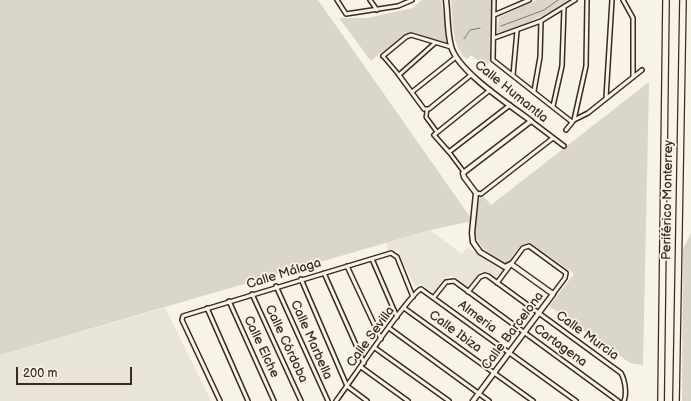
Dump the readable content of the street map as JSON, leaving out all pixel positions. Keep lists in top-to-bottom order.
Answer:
{
  "streets": {
    "highway": ["Periférico Monterrey"],
    "street": [
      "Calle Humantla",
      "Calle Málaga",
      "Almeria",
      "Calle Barcelona",
      "Calle Ibiza",
      "Calle Murcia",
      "Calle Sevilla",
      "Calle Marbella",
      "Calle Córdoba",
      "Cartagena",
      "Calle Elche"
    ]
  },
  "crossings": [
    ["Calle Málaga", "Calle Sevilla"],
    ["Calle Málaga", "Calle Marbella"],
    ["Calle Málaga", "Calle Córdoba"],
    ["Calle Málaga", "Calle Elche"],
    ["Almeria", "Calle Barcelona"],
    ["Almeria", "Calle Sevilla"],
    ["Almeria", "Cartagena"],
    ["Calle Barcelona", "Calle Ibiza"],
    ["Calle Barcelona", "Calle Murcia"],
    ["Calle Barcelona", "Cartagena"],
    ["Calle Ibiza", "Calle Sevilla"],
    ["Calle Murcia", "Cartagena"]
  ],
  "scale_bar": "200 m"
}
